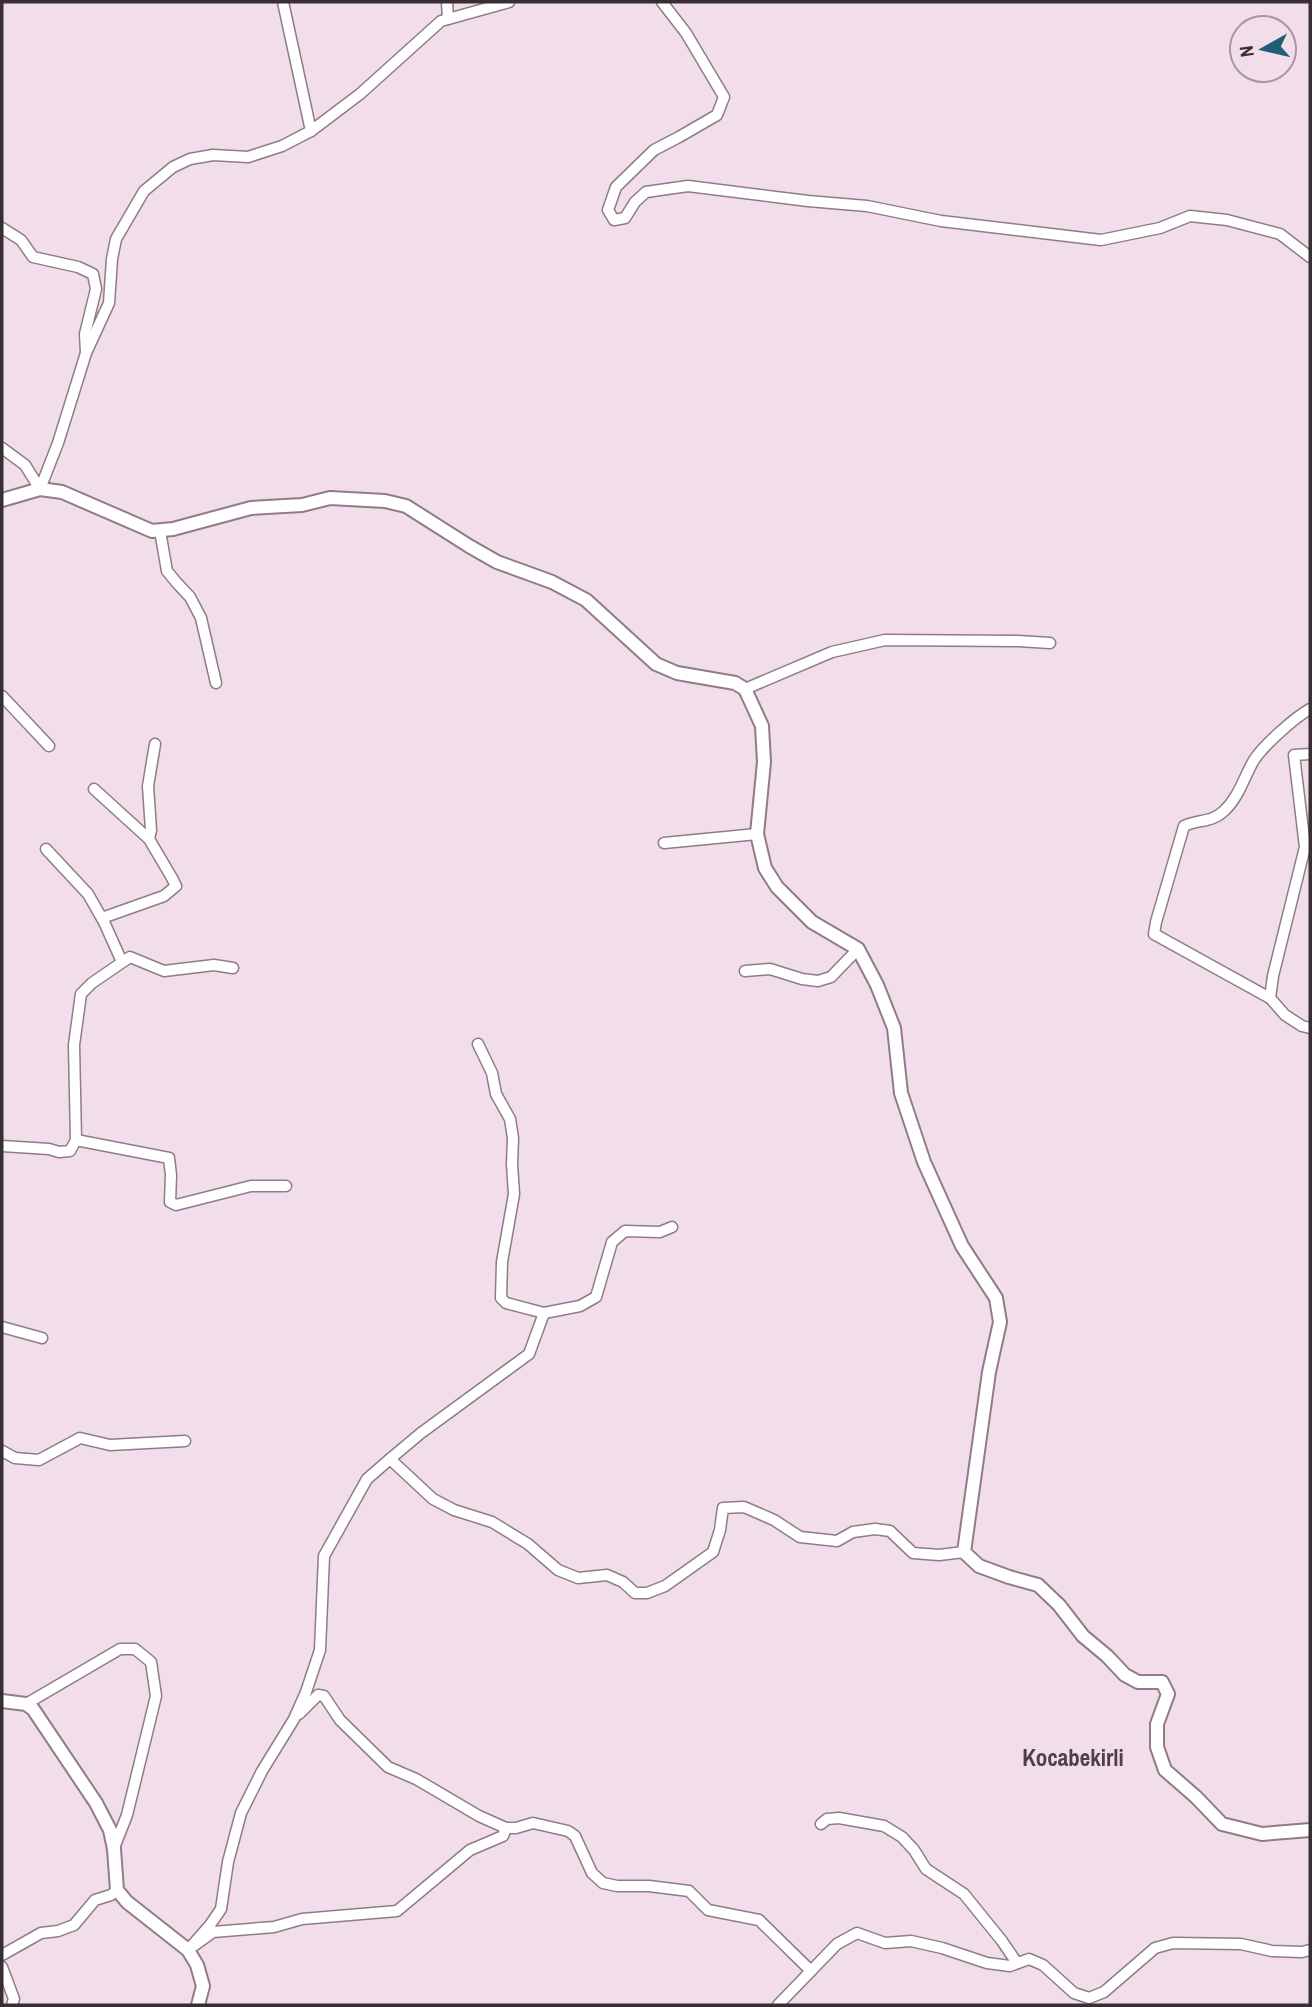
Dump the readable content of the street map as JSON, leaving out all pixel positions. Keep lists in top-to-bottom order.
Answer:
{
  "districts": ["Kocabekirli"],
  "north": "left"
}
